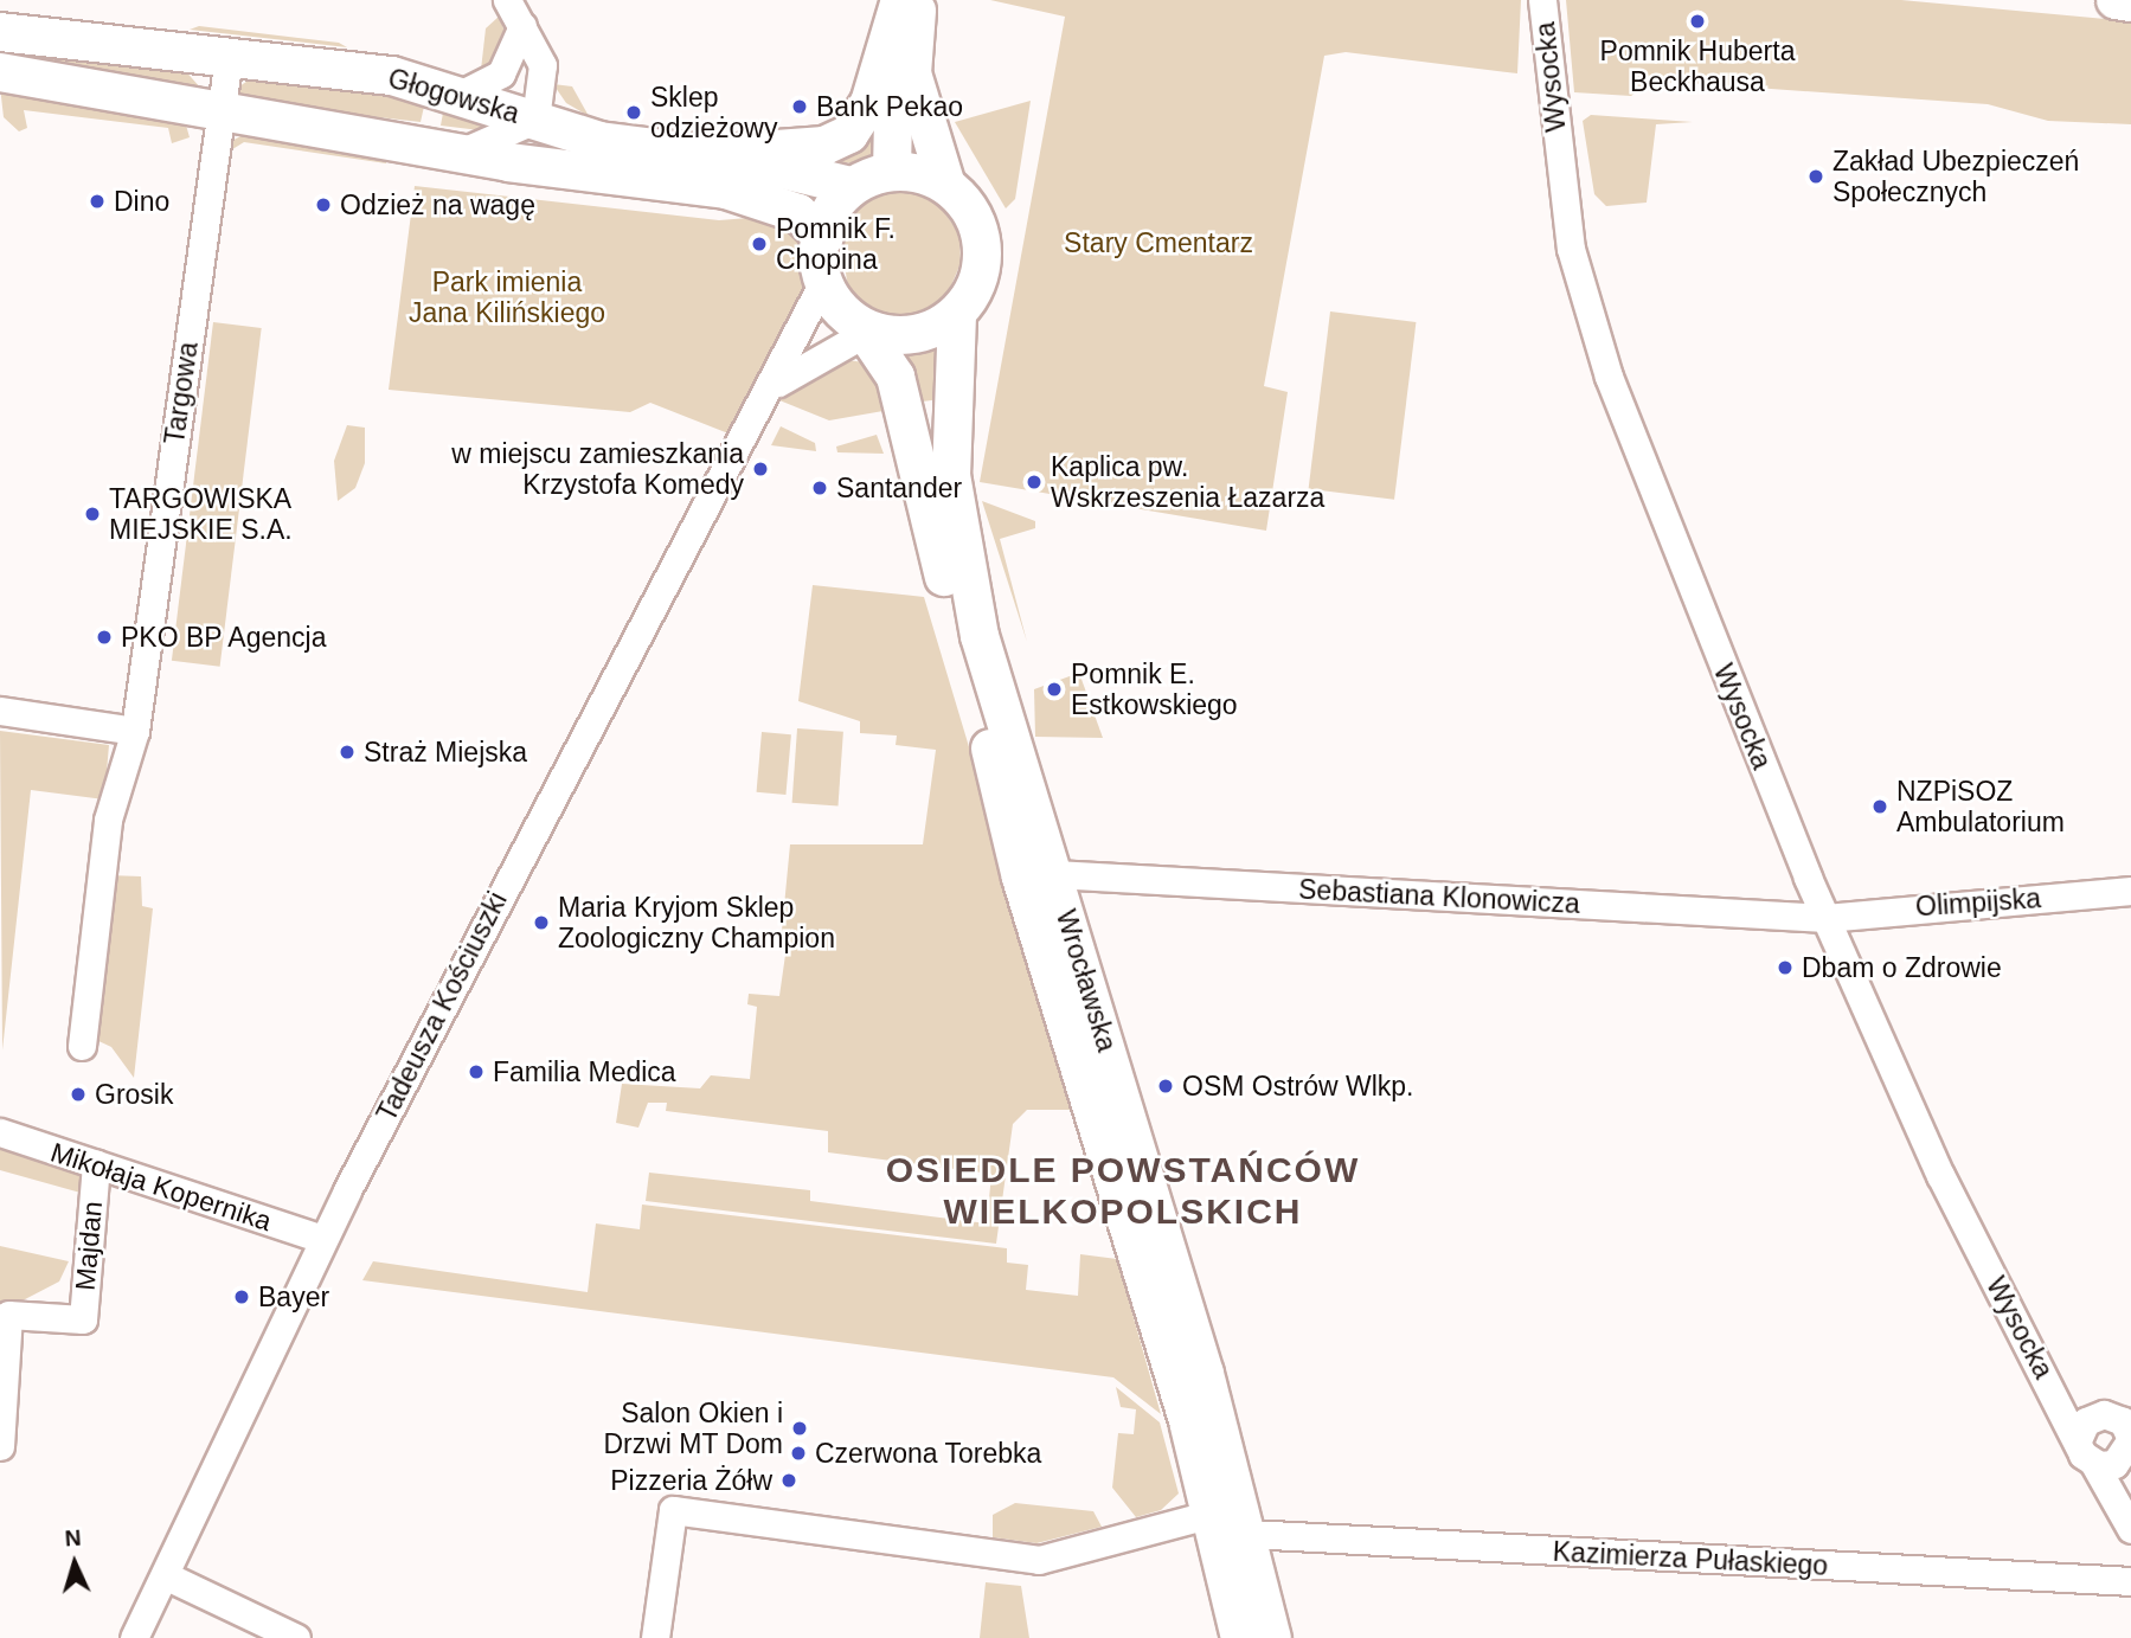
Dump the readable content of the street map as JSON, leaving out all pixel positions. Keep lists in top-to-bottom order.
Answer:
{
  "streets": {
    "main road": ["Głogowska", "Wrocławska"],
    "street": [
      "Wysocka",
      "Targowa",
      "Sebastiana Klonowicza",
      "Olimpijska",
      "Tadeusza Kościuszki",
      "Mikołaja Kopernika",
      "Majdan",
      "Kazimierza Pułaskiego"
    ]
  },
  "crossings": [
    ["Wysocka", "Sebastiana Klonowicza"],
    ["Wysocka", "Olimpijska"],
    ["Głogowska", "Targowa"],
    ["Głogowska", "Wrocławska"],
    ["Głogowska", "Tadeusza Kościuszki"],
    ["Sebastiana Klonowicza", "Olimpijska"],
    ["Sebastiana Klonowicza", "Wrocławska"],
    ["Wrocławska", "Tadeusza Kościuszki"],
    ["Wrocławska", "Kazimierza Pułaskiego"],
    ["Tadeusza Kościuszki", "Mikołaja Kopernika"],
    ["Mikołaja Kopernika", "Majdan"]
  ],
  "districts": ["OSIEDLE POWSTAŃCÓW WIELKOPOLSKICH"],
  "parks": ["Stary Cmentarz", "Park imienia Jana Kilińskiego"],
  "places": [
    "Pomnik Huberta Beckhausa",
    "Bank Pekao",
    "Sklep odzieżowy",
    "Zakład Ubezpieczeń Społecznych",
    "Dino",
    "Odzież na wagę",
    "Pomnik F. Chopina",
    "w miejscu zamieszkania Krzystofa Komedy",
    "Kaplica pw. Wskrzeszenia Łazarza",
    "Santander",
    "TARGOWISKA MIEJSKIE S.A.",
    "PKO BP Agencja",
    "Pomnik E. Estkowskiego",
    "Straż Miejska",
    "NZPiSOZ Ambulatorium",
    "Maria Kryjom Sklep Zoologiczny Champion",
    "Dbam o Zdrowie",
    "Familia Medica",
    "OSM Ostrów Wlkp.",
    "Grosik",
    "Bayer",
    "Salon Okien i Drzwi MT Dom",
    "Czerwona Torebka",
    "Pizzeria Żółw"
  ],
  "north": "top"
}
